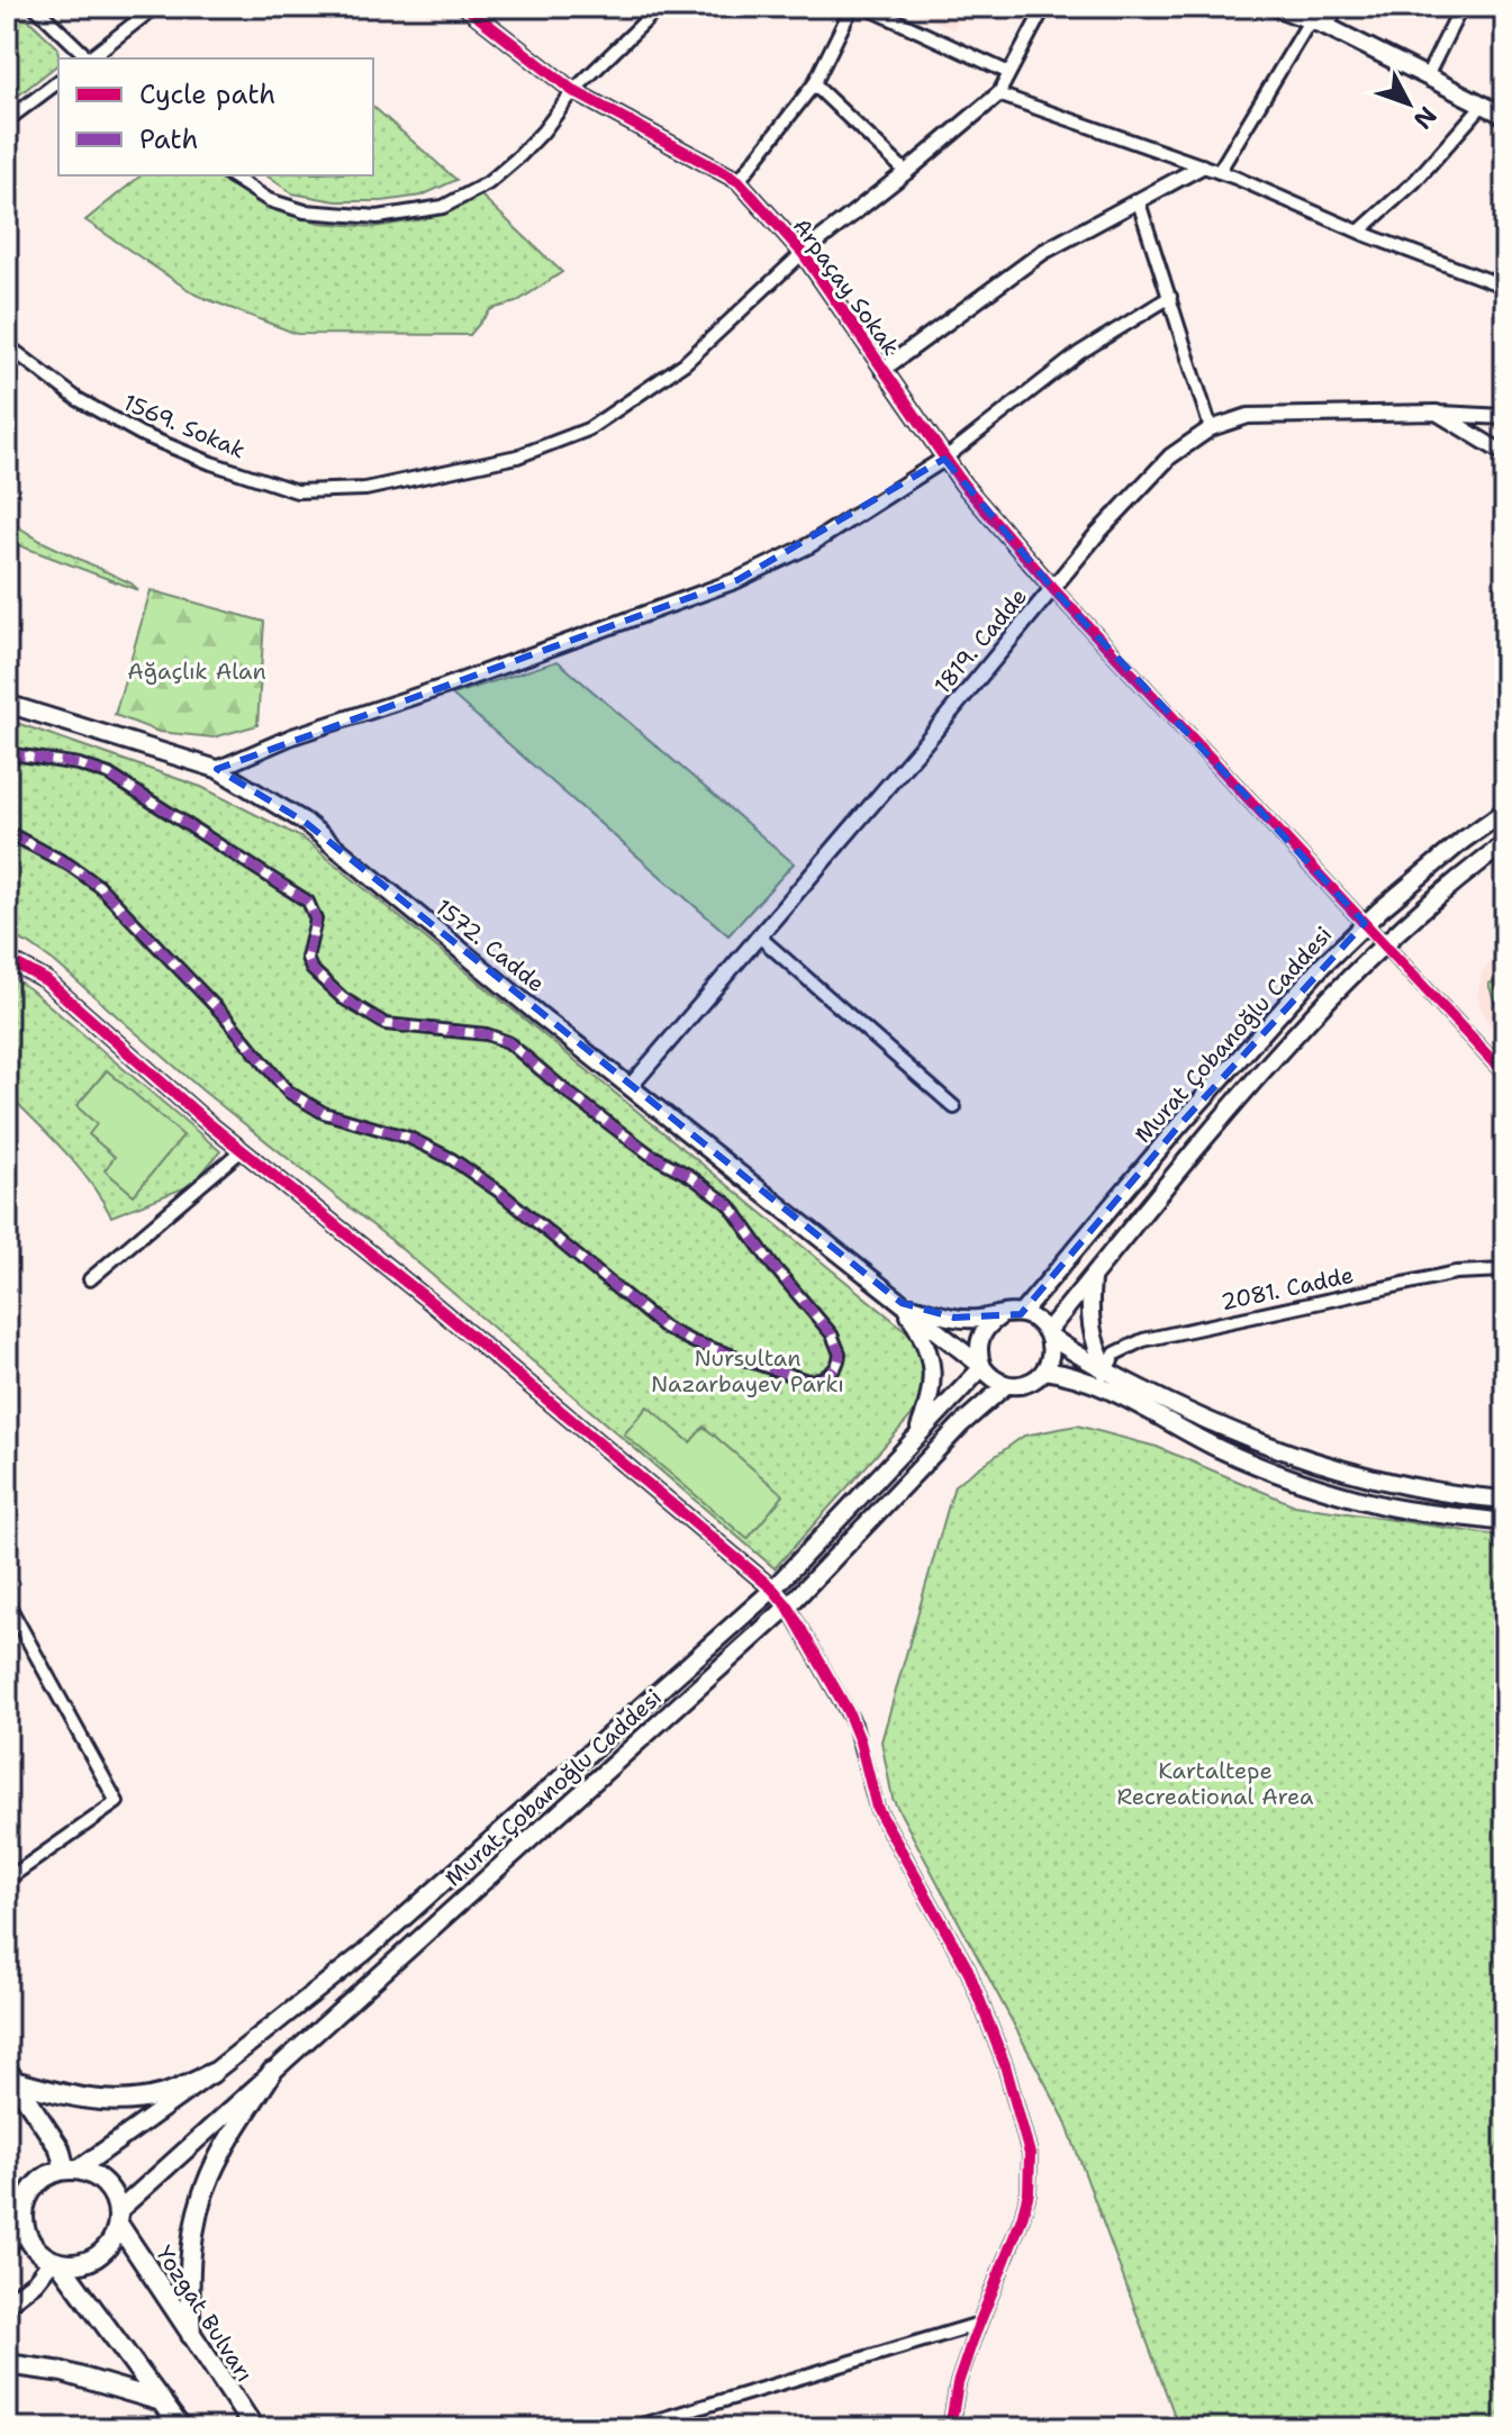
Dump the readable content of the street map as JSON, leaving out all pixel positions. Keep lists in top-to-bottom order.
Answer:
{
  "streets": {
    "main road": ["1572. Cadde", "Murat Çobanoğlu Caddesi", "Yozgat Bulvarı"],
    "street": [
      "Arpaçay Sokak",
      "1569. Sokak",
      "1819. Cadde",
      "2081. Cadde"
    ]
  },
  "crossings": [
    ["Arpaçay Sokak", "1569. Sokak"],
    ["Arpaçay Sokak", "1819. Cadde"],
    ["1819. Cadde", "1572. Cadde"],
    ["1572. Cadde", "Murat Çobanoğlu Caddesi"],
    ["Murat Çobanoğlu Caddesi", "Yozgat Bulvarı"]
  ],
  "parks": ["Ağaçlık Alan", "Nursultan Nazarbayev Parkı", "Kartaltepe Recreational Area"],
  "legend": ["Cycle path", "Path"],
  "north": "bottom right"
}
